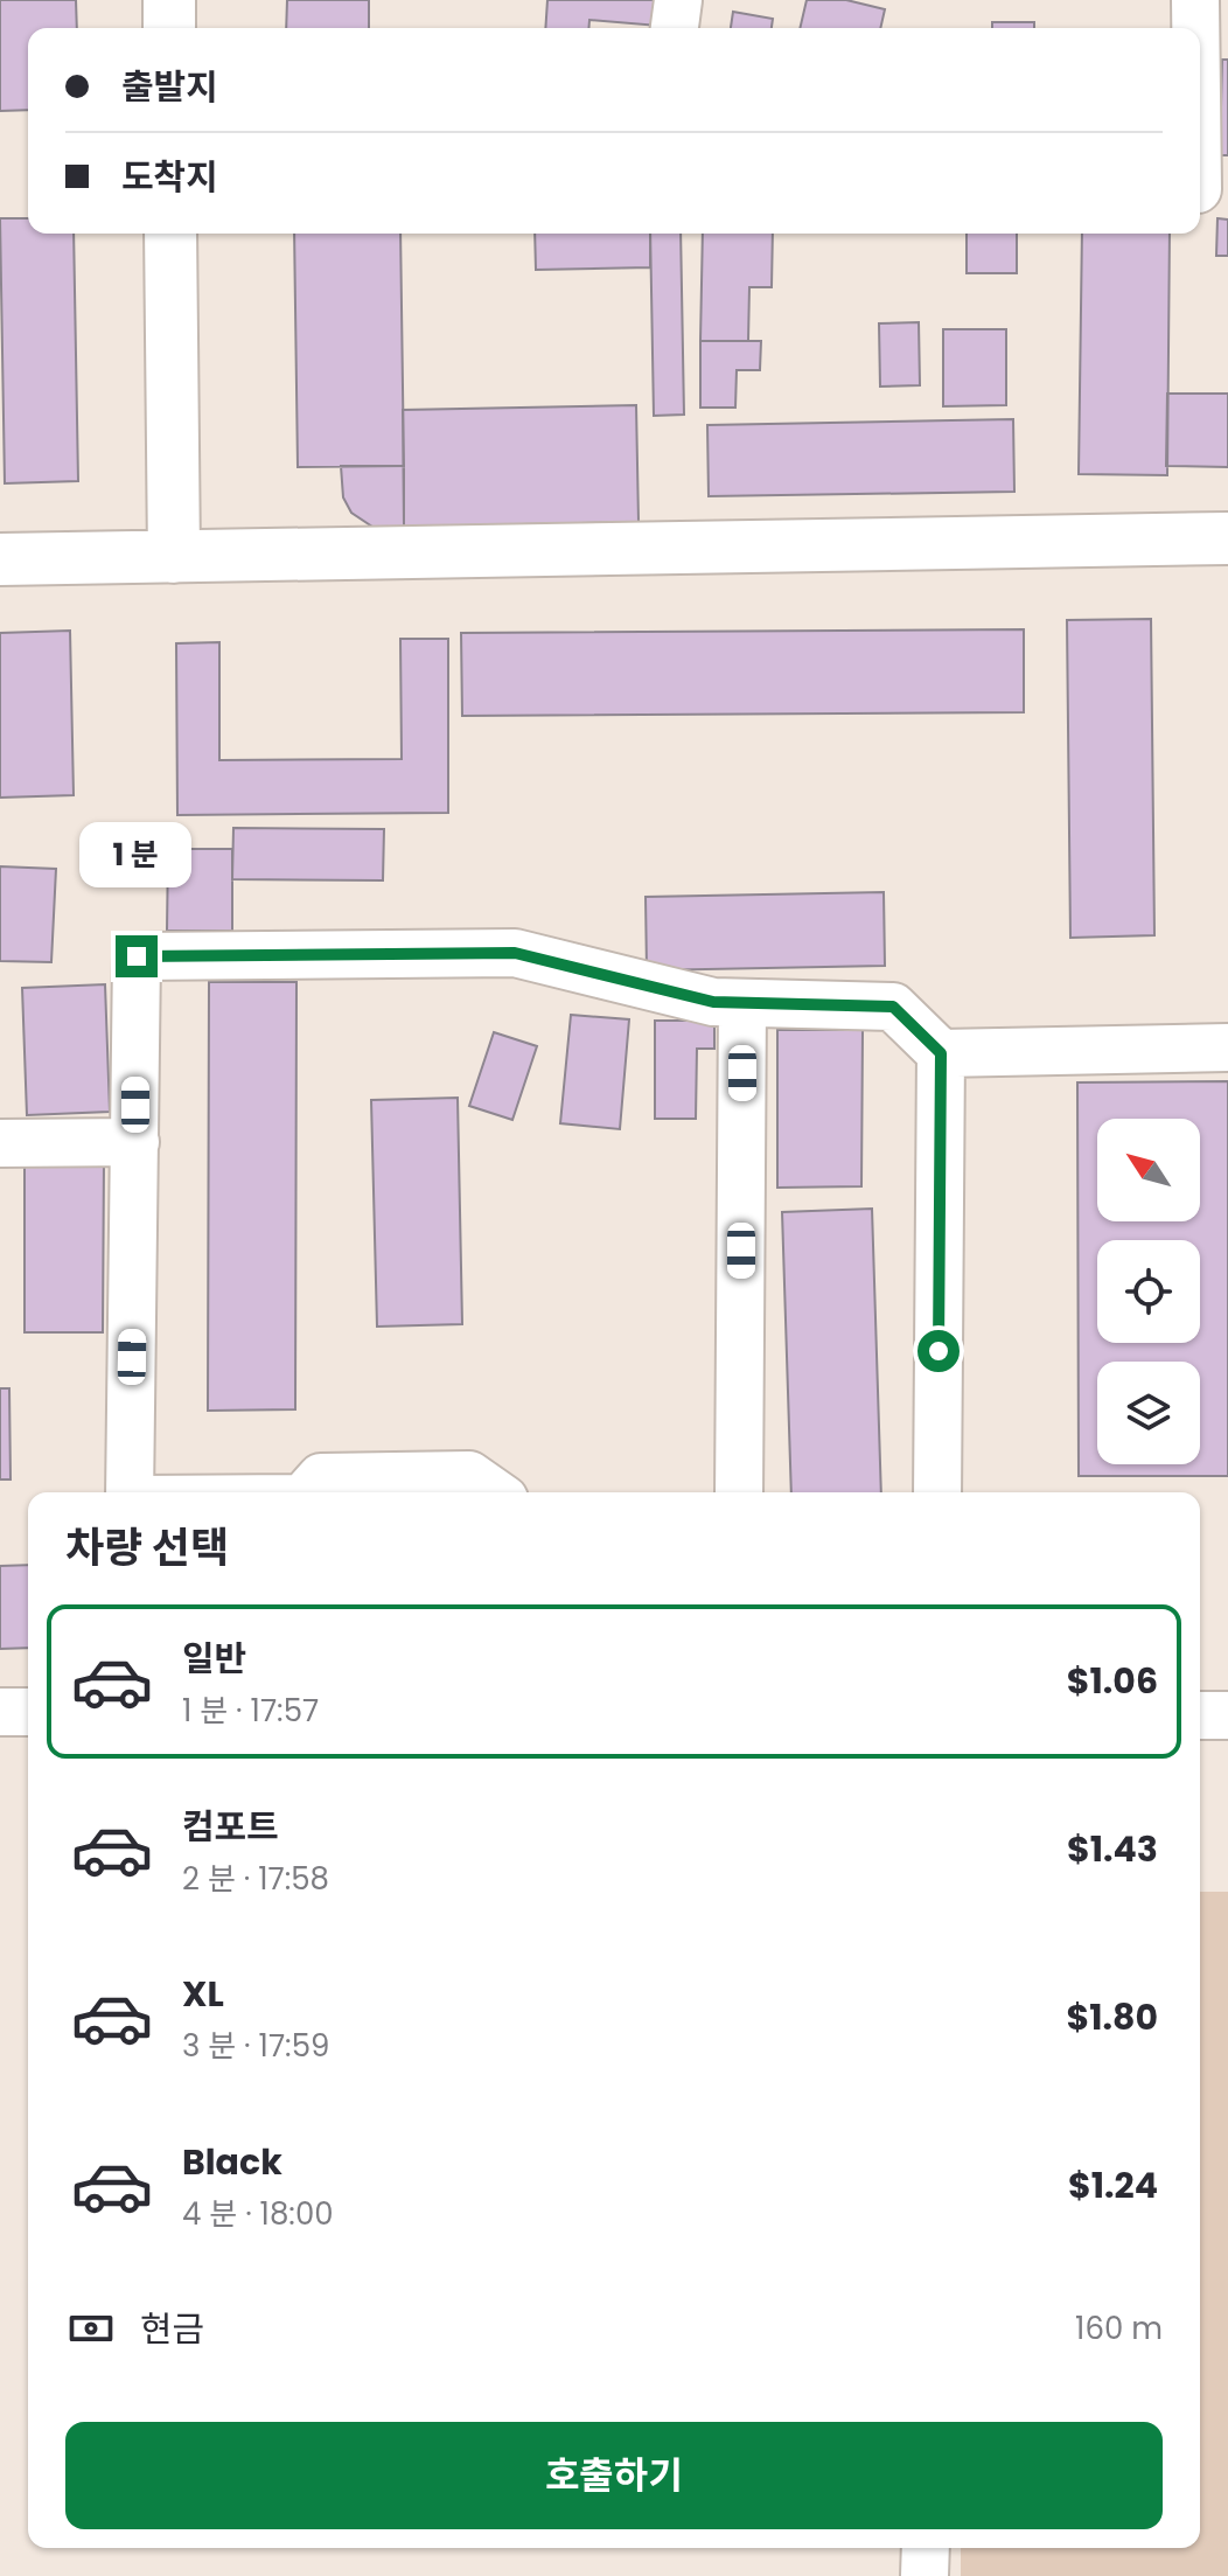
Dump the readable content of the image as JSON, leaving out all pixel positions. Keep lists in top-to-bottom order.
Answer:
{
  "north": "top left",
  "page": {
    "banner": ["출발지", "도착지"],
    "bubble": "1 분",
    "heading": "차량 선택",
    "list": [
      {
        "name": "일반",
        "note": "1 분 · 17:57",
        "value": "$1.06"
      },
      {
        "name": "컴포트",
        "note": "2 분 · 17:58",
        "value": "$1.43"
      },
      {
        "name": "XL",
        "note": "3 분 · 17:59",
        "value": "$1.80"
      },
      {
        "name": "Black",
        "note": "4 분 · 18:00",
        "value": "$1.24"
      }
    ],
    "pay": ["현금", "160 m"],
    "buttons": "호출하기"
  }
}
